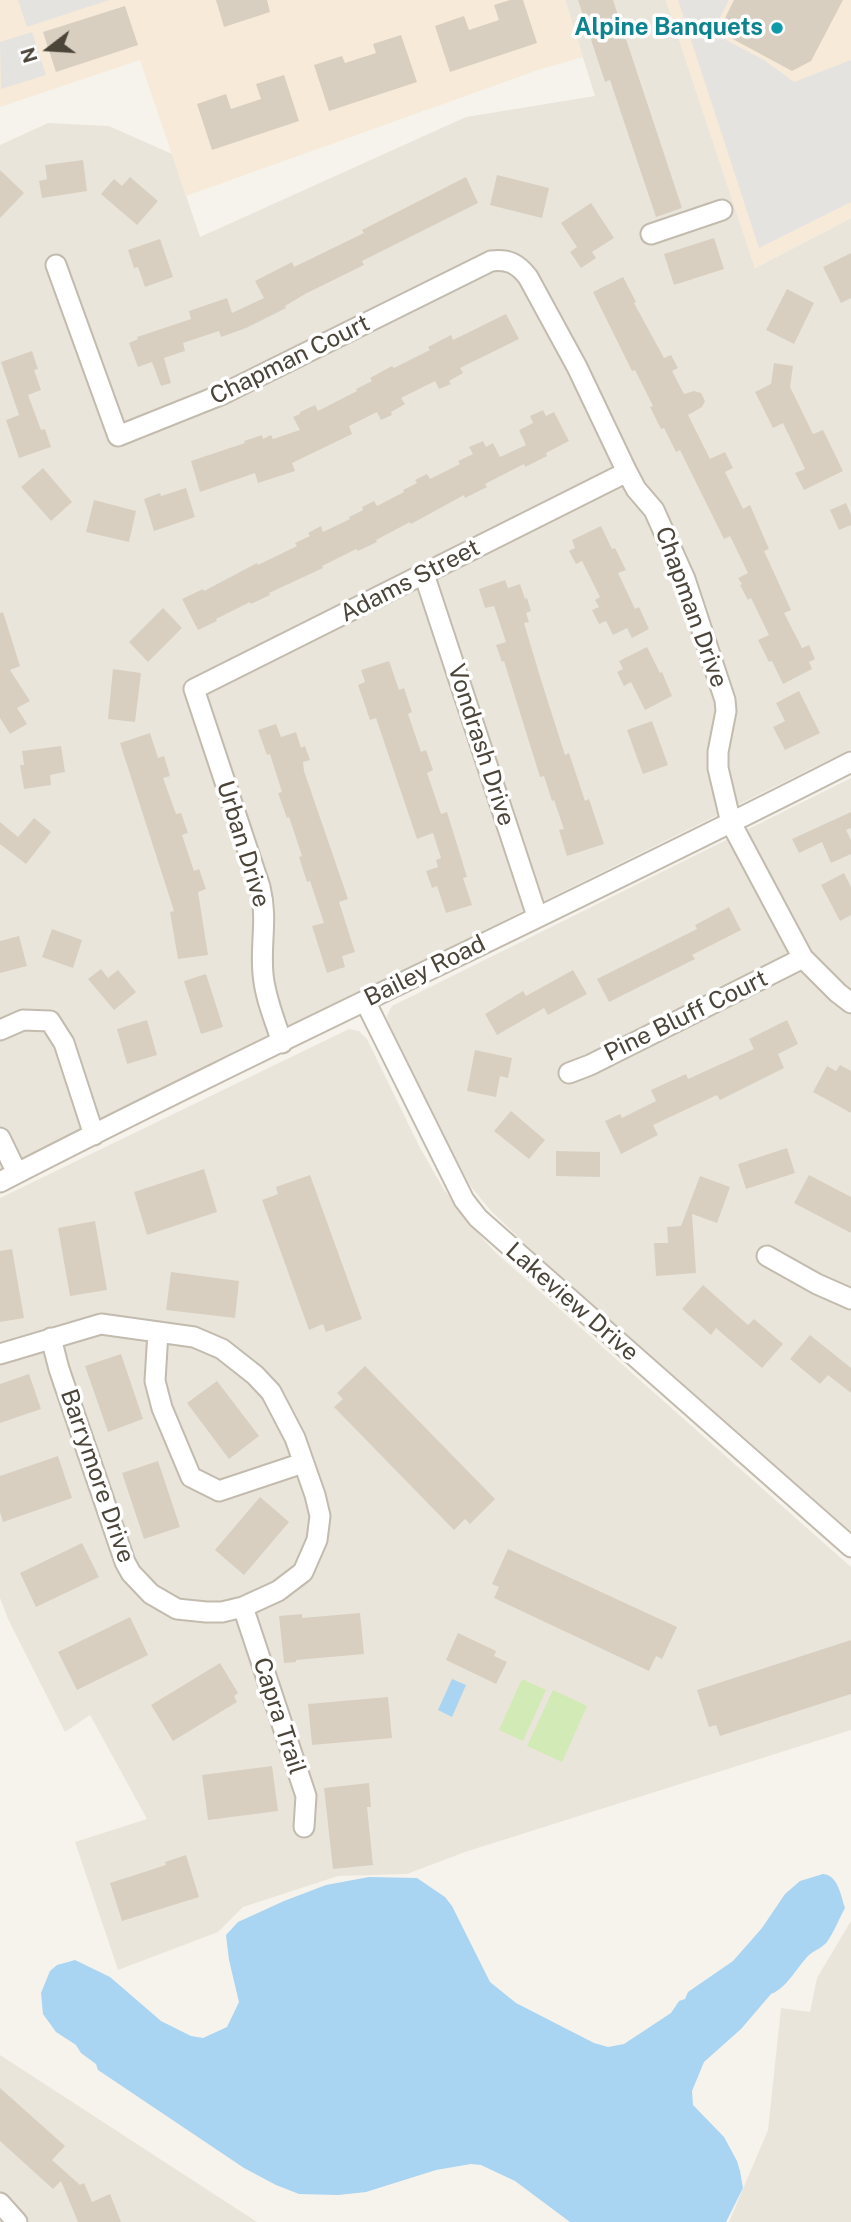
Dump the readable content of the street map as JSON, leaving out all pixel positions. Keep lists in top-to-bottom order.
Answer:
{
  "streets": {
    "street": [
      "Chapman Court",
      "Adams Street",
      "Chapman Drive",
      "Vondrash Drive",
      "Urban Drive",
      "Bailey Road",
      "Pine Bluff Court",
      "Lakeview Drive",
      "Barrymore Drive",
      "Capra Trail"
    ]
  },
  "crossings": [
    ["Chapman Court", "Chapman Drive"],
    ["Adams Street", "Chapman Drive"],
    ["Adams Street", "Vondrash Drive"],
    ["Adams Street", "Urban Drive"],
    ["Chapman Drive", "Bailey Road"],
    ["Chapman Drive", "Pine Bluff Court"],
    ["Vondrash Drive", "Bailey Road"],
    ["Urban Drive", "Bailey Road"],
    ["Bailey Road", "Lakeview Drive"],
    ["Barrymore Drive", "Capra Trail"]
  ],
  "places": ["Alpine Banquets"],
  "north": "left"
}
